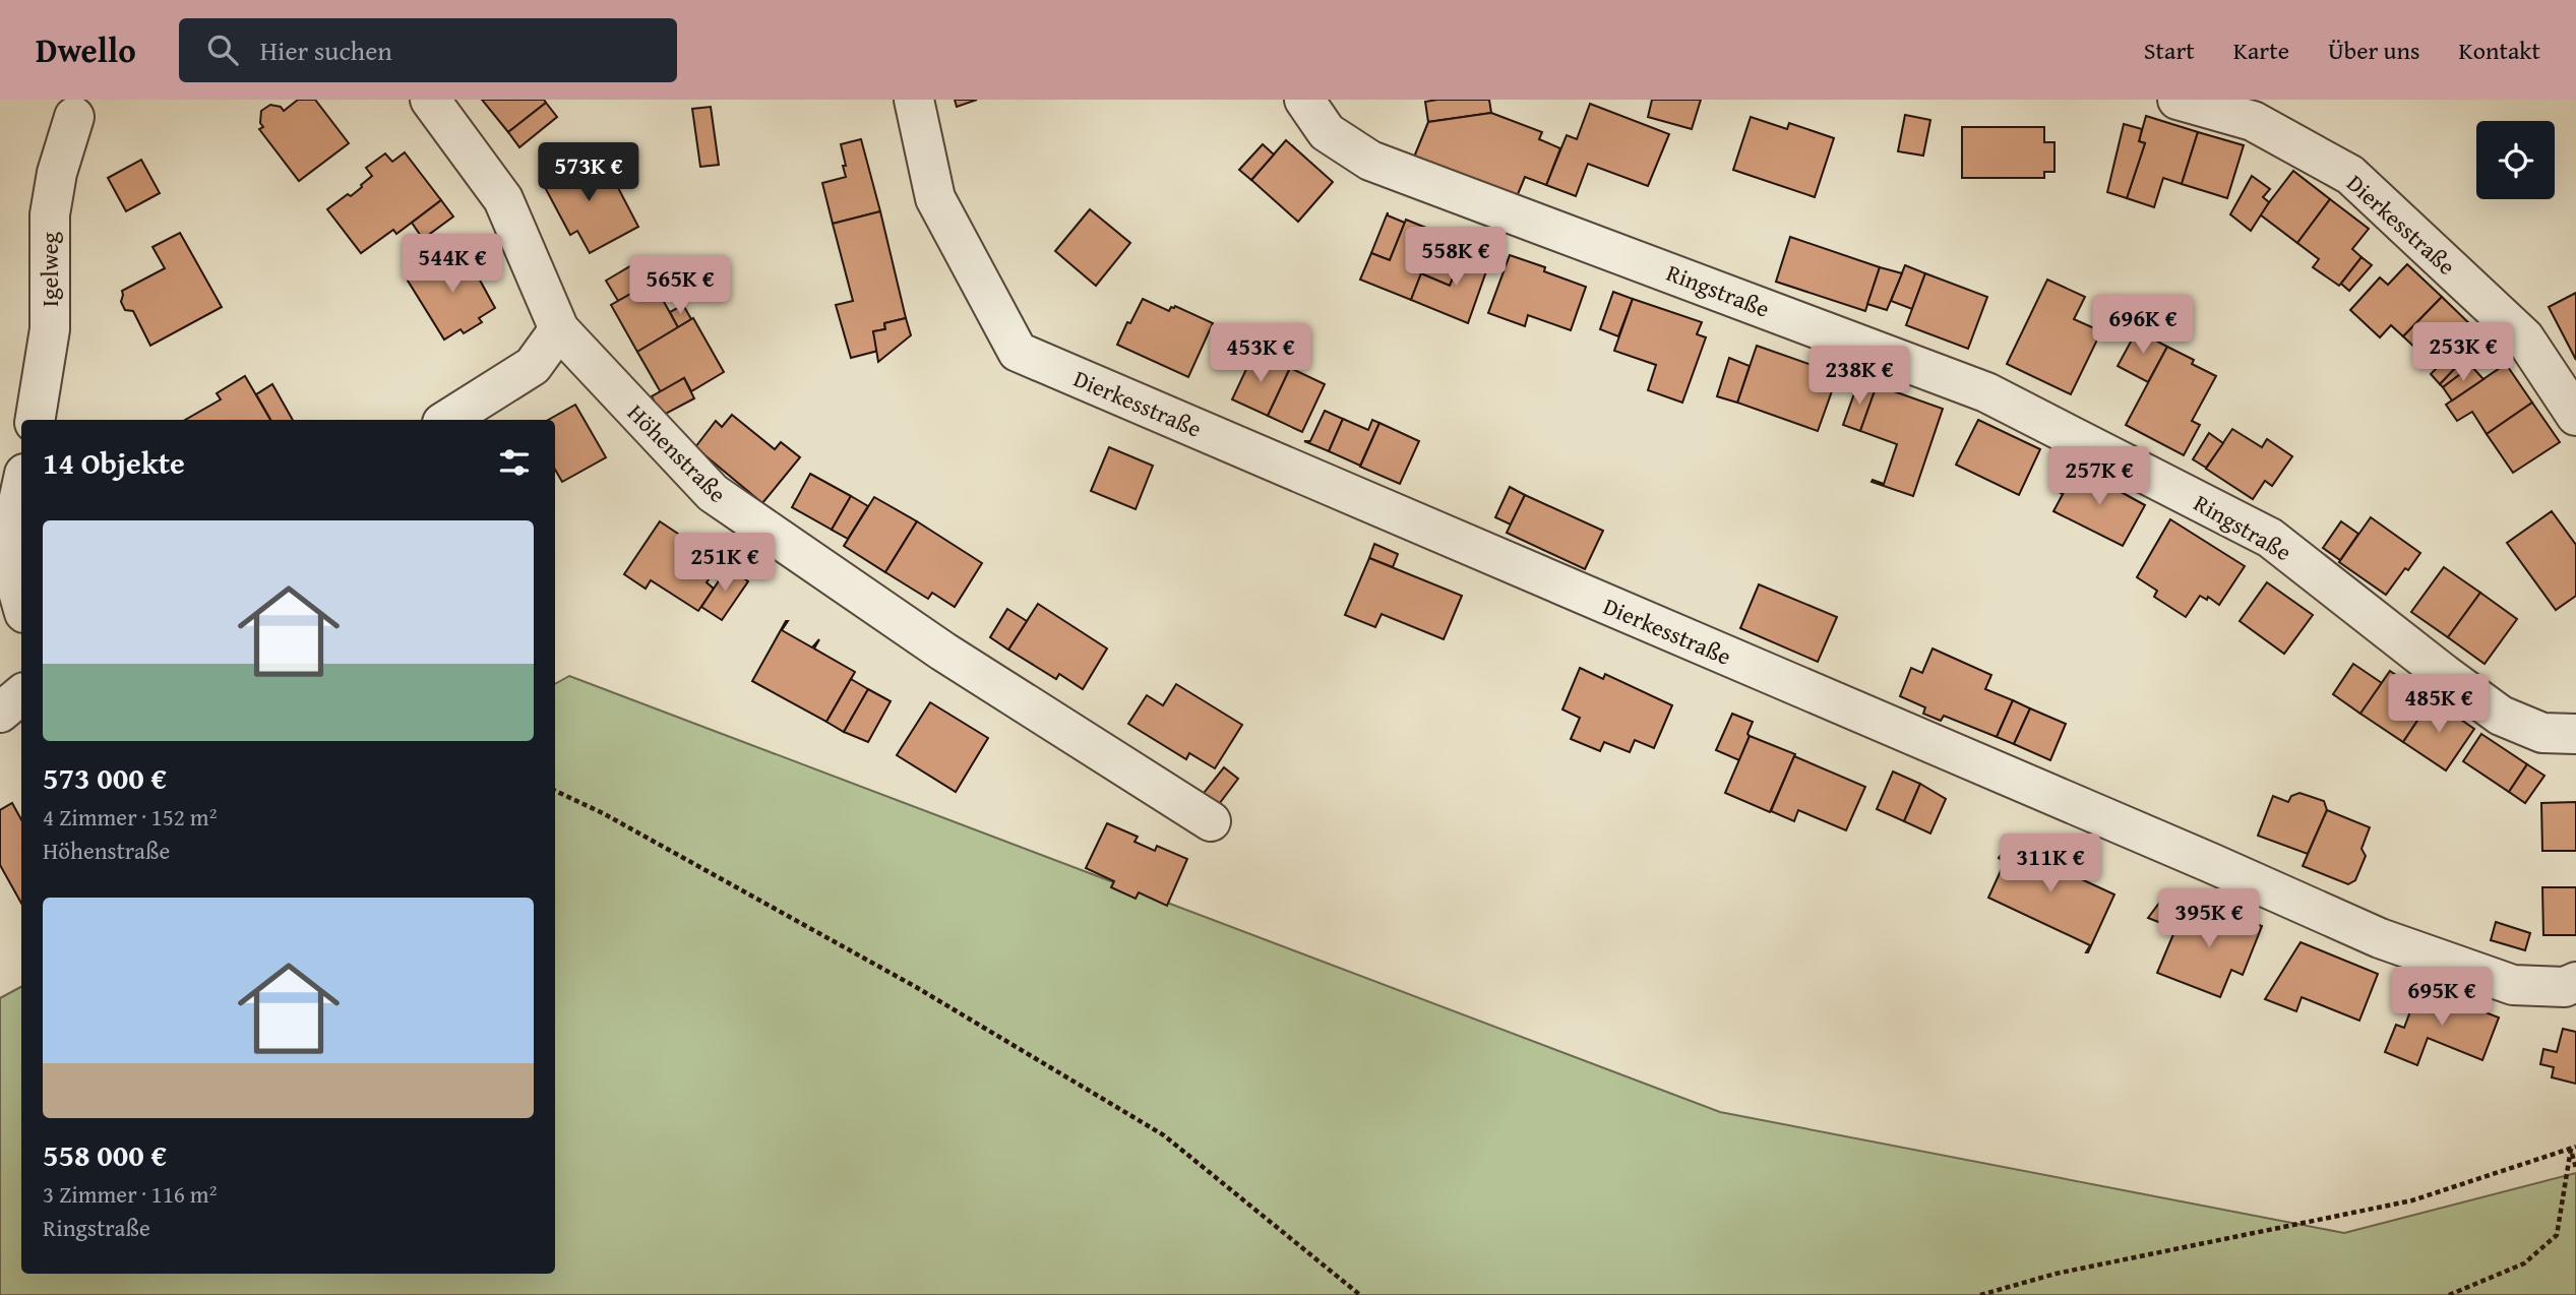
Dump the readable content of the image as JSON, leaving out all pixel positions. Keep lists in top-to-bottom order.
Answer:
{
  "streets": {
    "street": [
      "Dierkesstraße",
      "Igelweg",
      "Ringstraße",
      "Höhenstraße"
    ]
  },
  "page": {
    "header": "Dwello",
    "search": "Hier suchen",
    "nav": [
      "Start",
      "Karte",
      "Über uns",
      "Kontakt"
    ],
    "price": [
      "573K €",
      "558K €",
      "544K €",
      "565K €",
      "696K €",
      "253K €",
      "453K €",
      "238K €",
      "257K €",
      "251K €",
      "485K €",
      "311K €",
      "395K €",
      "695K €"
    ],
    "heading": "14 Objekte",
    "list": [
      {
        "name": "573 000 €",
        "note": "4 Zimmer · 152 m² · Höhenstraße"
      },
      {
        "name": "558 000 €",
        "note": "3 Zimmer · 116 m² · Ringstraße"
      }
    ]
  }
}
